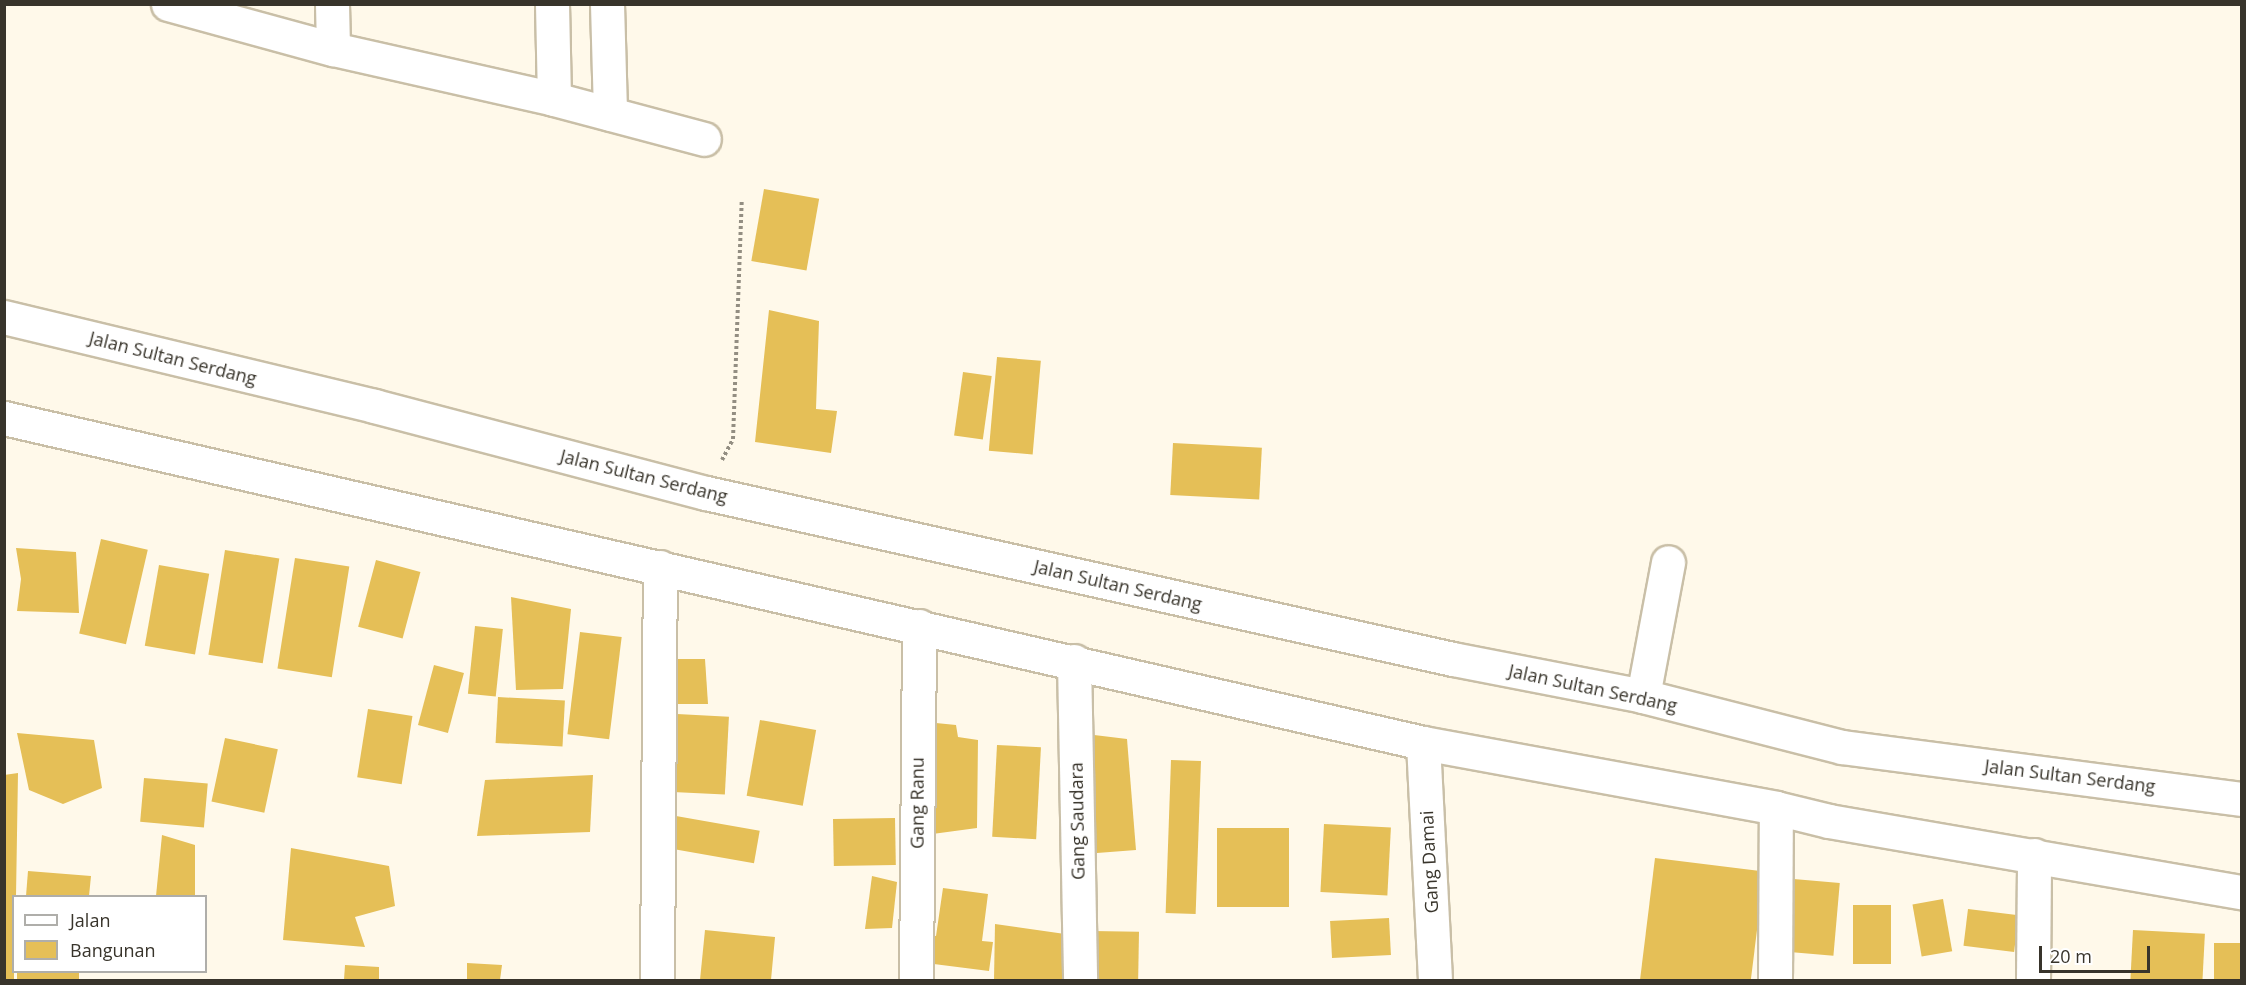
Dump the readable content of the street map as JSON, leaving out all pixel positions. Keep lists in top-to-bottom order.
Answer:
{
  "streets": {
    "main road": [
      "Jalan Sultan Serdang",
      "Gang Ranu",
      "Gang Saudara",
      "Gang Damai"
    ]
  },
  "legend": ["Jalan", "Bangunan"],
  "scale_bar": "20 m"
}
